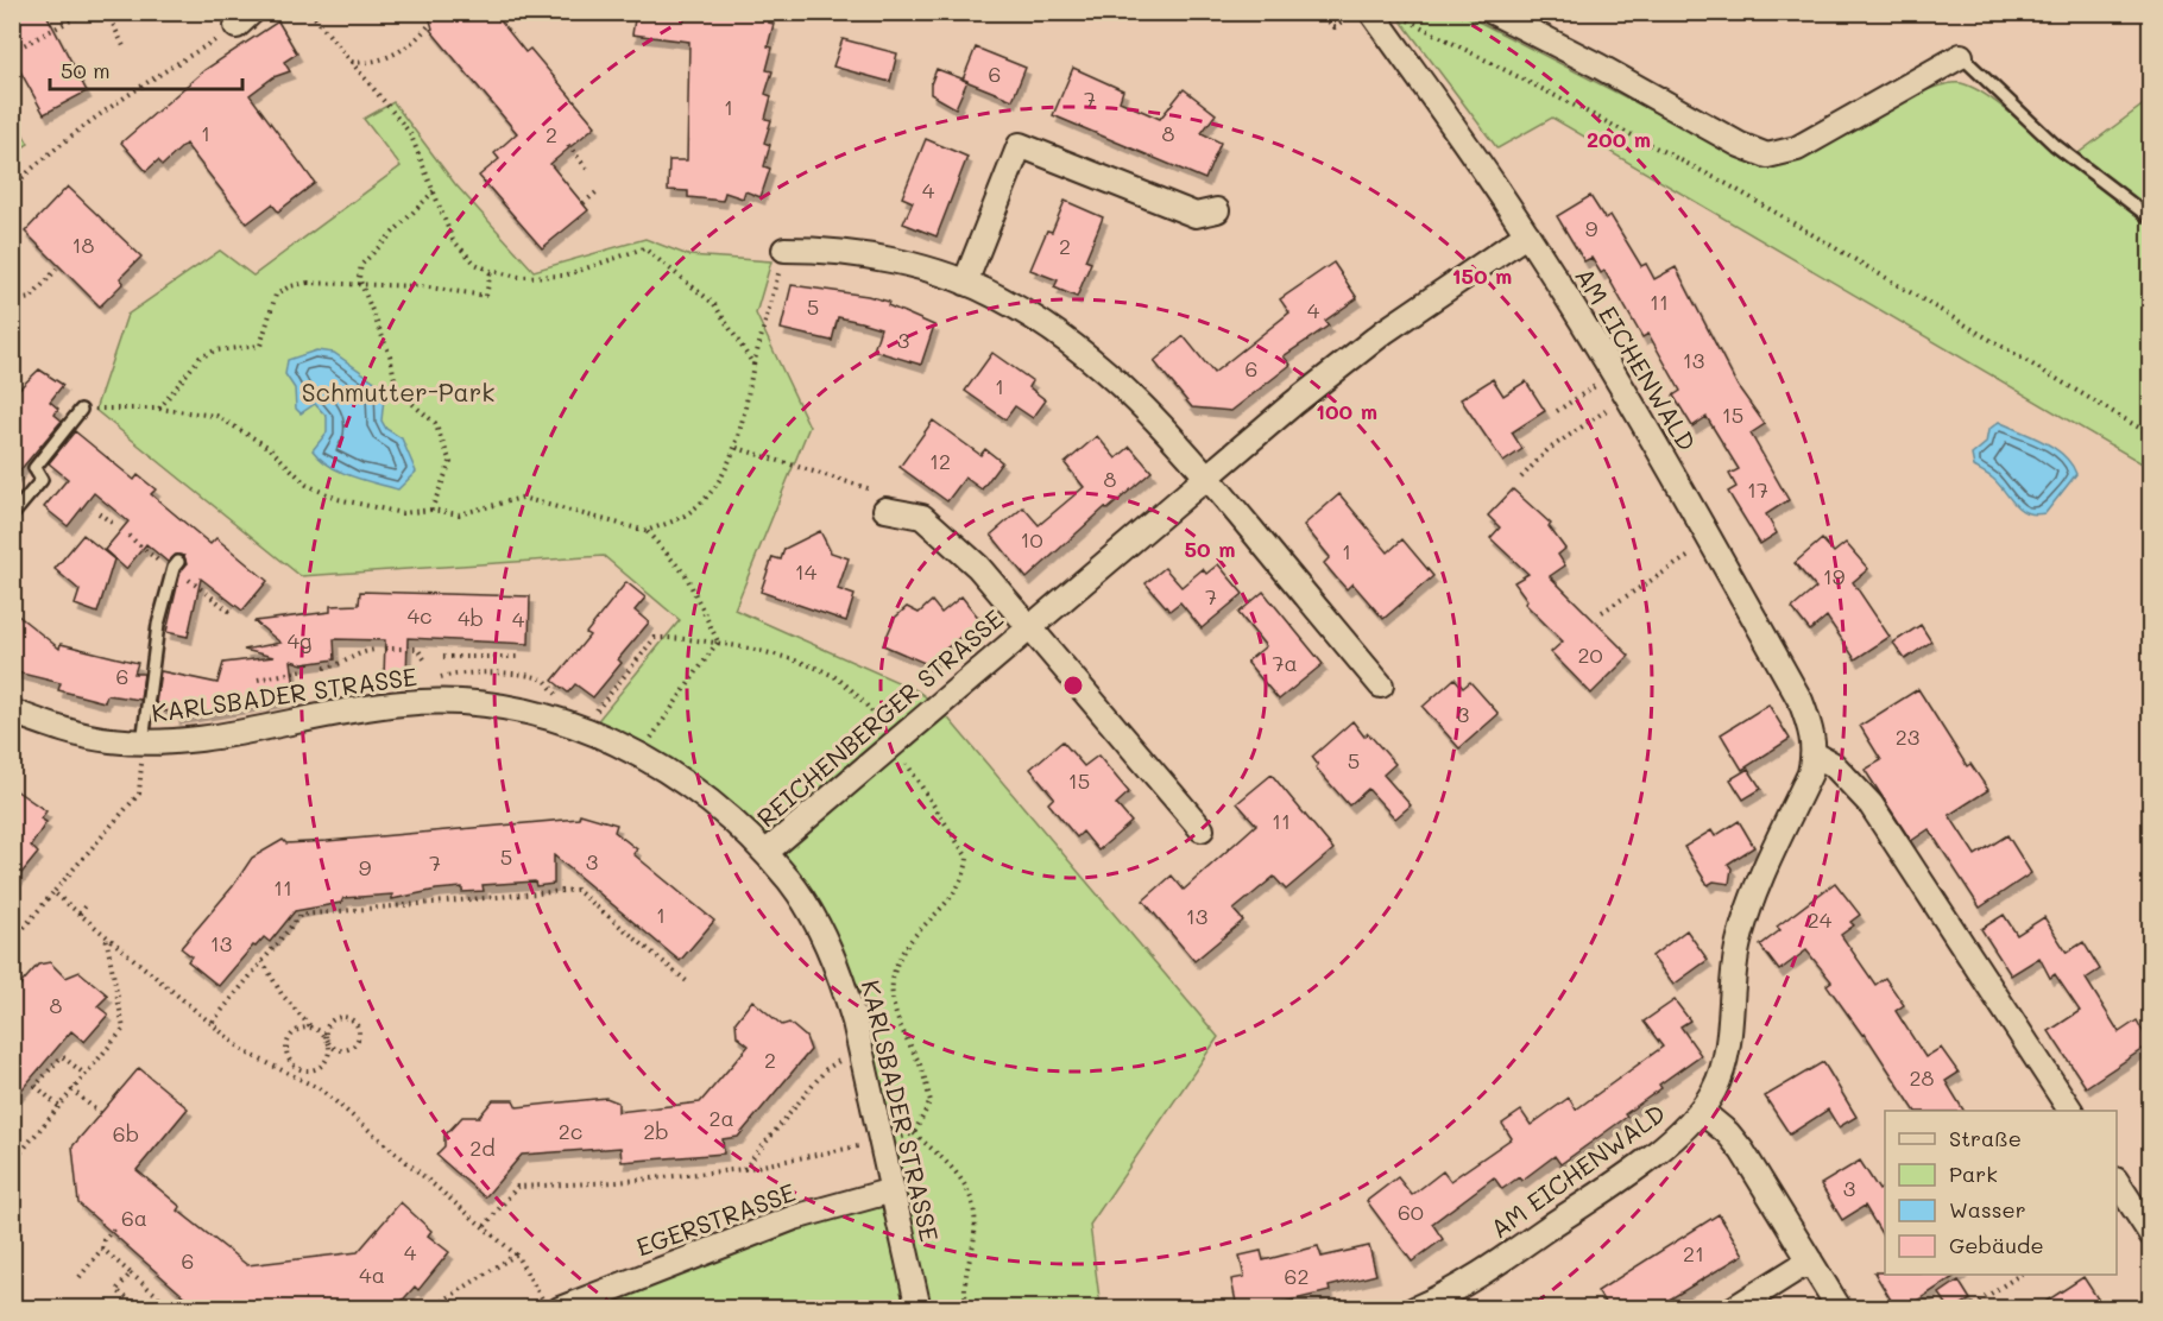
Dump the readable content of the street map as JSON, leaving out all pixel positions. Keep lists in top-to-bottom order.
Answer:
{
  "streets": {
    "street": [
      "AM EICHENWALD",
      "KARLSBADER STRASSE",
      "REICHENBERGER STRASSE",
      "EGERSTRASSE"
    ]
  },
  "crossings": [
    ["AM EICHENWALD", "REICHENBERGER STRASSE"],
    ["KARLSBADER STRASSE", "REICHENBERGER STRASSE"],
    ["KARLSBADER STRASSE", "EGERSTRASSE"]
  ],
  "parks": ["Schmutter-Park"],
  "house_numbers": [
    "6",
    "7",
    "1",
    "1",
    "8",
    "2",
    "4",
    "9",
    "18",
    "2",
    "11",
    "5",
    "4",
    "3",
    "13",
    "6",
    "1",
    "15",
    "12",
    "8",
    "17",
    "10",
    "1",
    "14",
    "19",
    "7",
    "4c",
    "4b",
    "4",
    "4g",
    "20",
    "7a",
    "6",
    "3",
    "23",
    "5",
    "15",
    "11",
    "5",
    "3",
    "7",
    "9",
    "11",
    "1",
    "13",
    "24",
    "13",
    "8",
    "2",
    "28",
    "2a",
    "2c",
    "2b",
    "6b",
    "2d",
    "3",
    "60",
    "6a",
    "4",
    "21",
    "6",
    "4a",
    "62"
  ],
  "legend": [
    "Straße",
    "Park",
    "Wasser",
    "Gebäude"
  ],
  "scale_bar": "50 m",
  "rings": [
    "200 m",
    "150 m",
    "100 m",
    "50 m"
  ]
}
